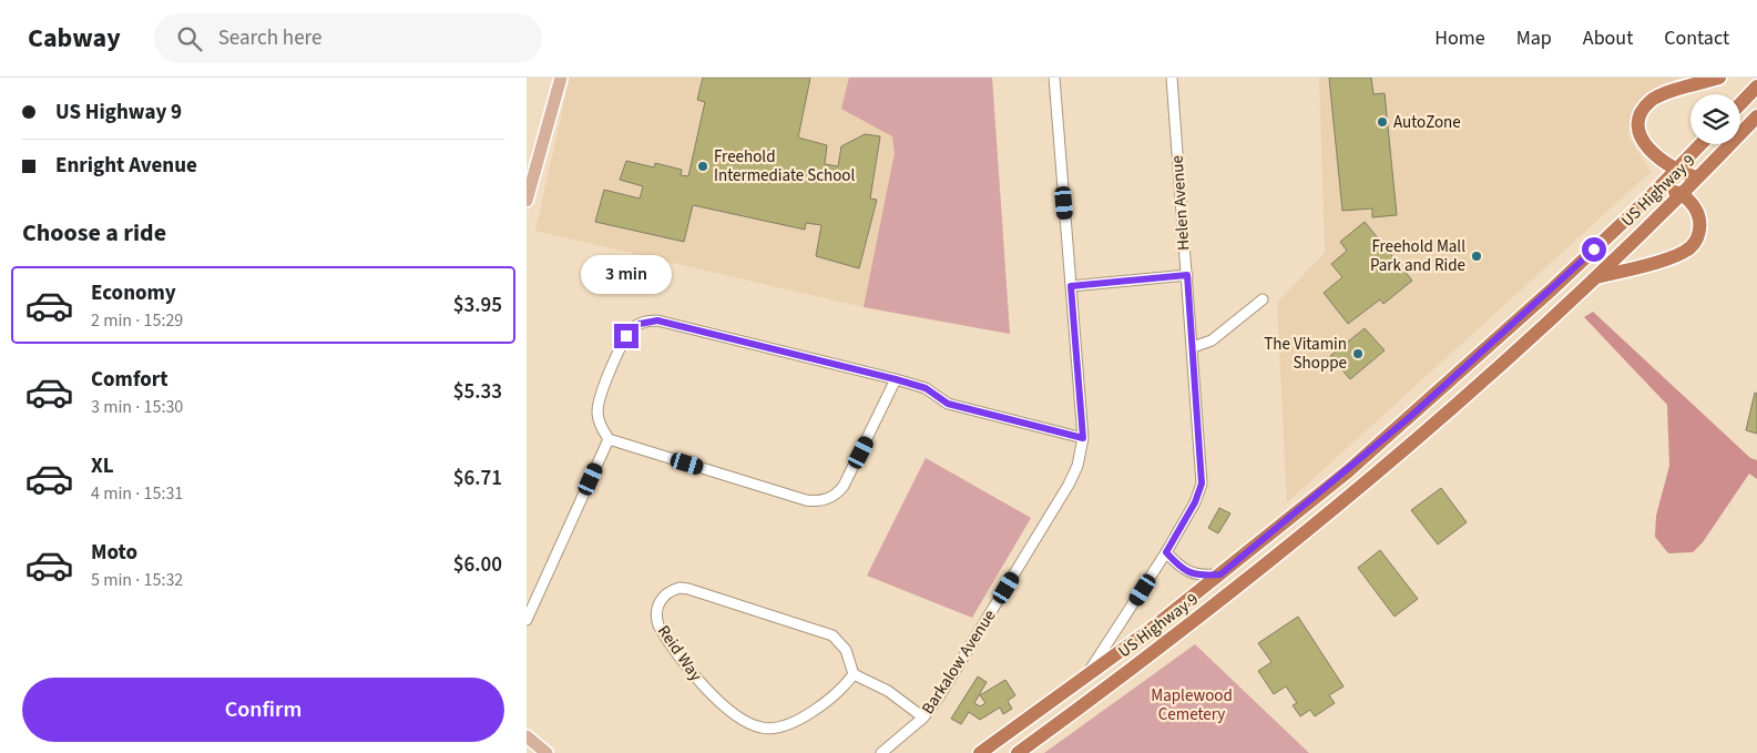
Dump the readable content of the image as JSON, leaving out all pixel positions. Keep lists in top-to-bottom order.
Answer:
{
  "streets": {
    "highway": ["US Highway 9"],
    "street": ["Helen Avenue", "Reid Way", "Barkalow Avenue"]
  },
  "crossings": [
    ["US Highway 9", "Helen Avenue"]
  ],
  "parks": ["Maplewood Cemetery"],
  "places": [
    "AutoZone",
    "Freehold Intermediate School",
    "Freehold Mall Park and Ride",
    "The Vitamin Shoppe"
  ],
  "page": {
    "header": "Cabway",
    "search": "Search here",
    "nav": [
      "Home",
      "Map",
      "About",
      "Contact"
    ],
    "banner": ["US Highway 9", "Enright Avenue"],
    "heading": "Choose a ride",
    "bubble": "3 min",
    "list": [
      {
        "name": "Economy",
        "note": "2 min · 15:29",
        "value": "$3.95"
      },
      {
        "name": "Comfort",
        "note": "3 min · 15:30",
        "value": "$5.33"
      },
      {
        "name": "XL",
        "note": "4 min · 15:31",
        "value": "$6.71"
      },
      {
        "name": "Moto",
        "note": "5 min · 15:32",
        "value": "$6.00"
      }
    ],
    "buttons": "Confirm"
  }
}
